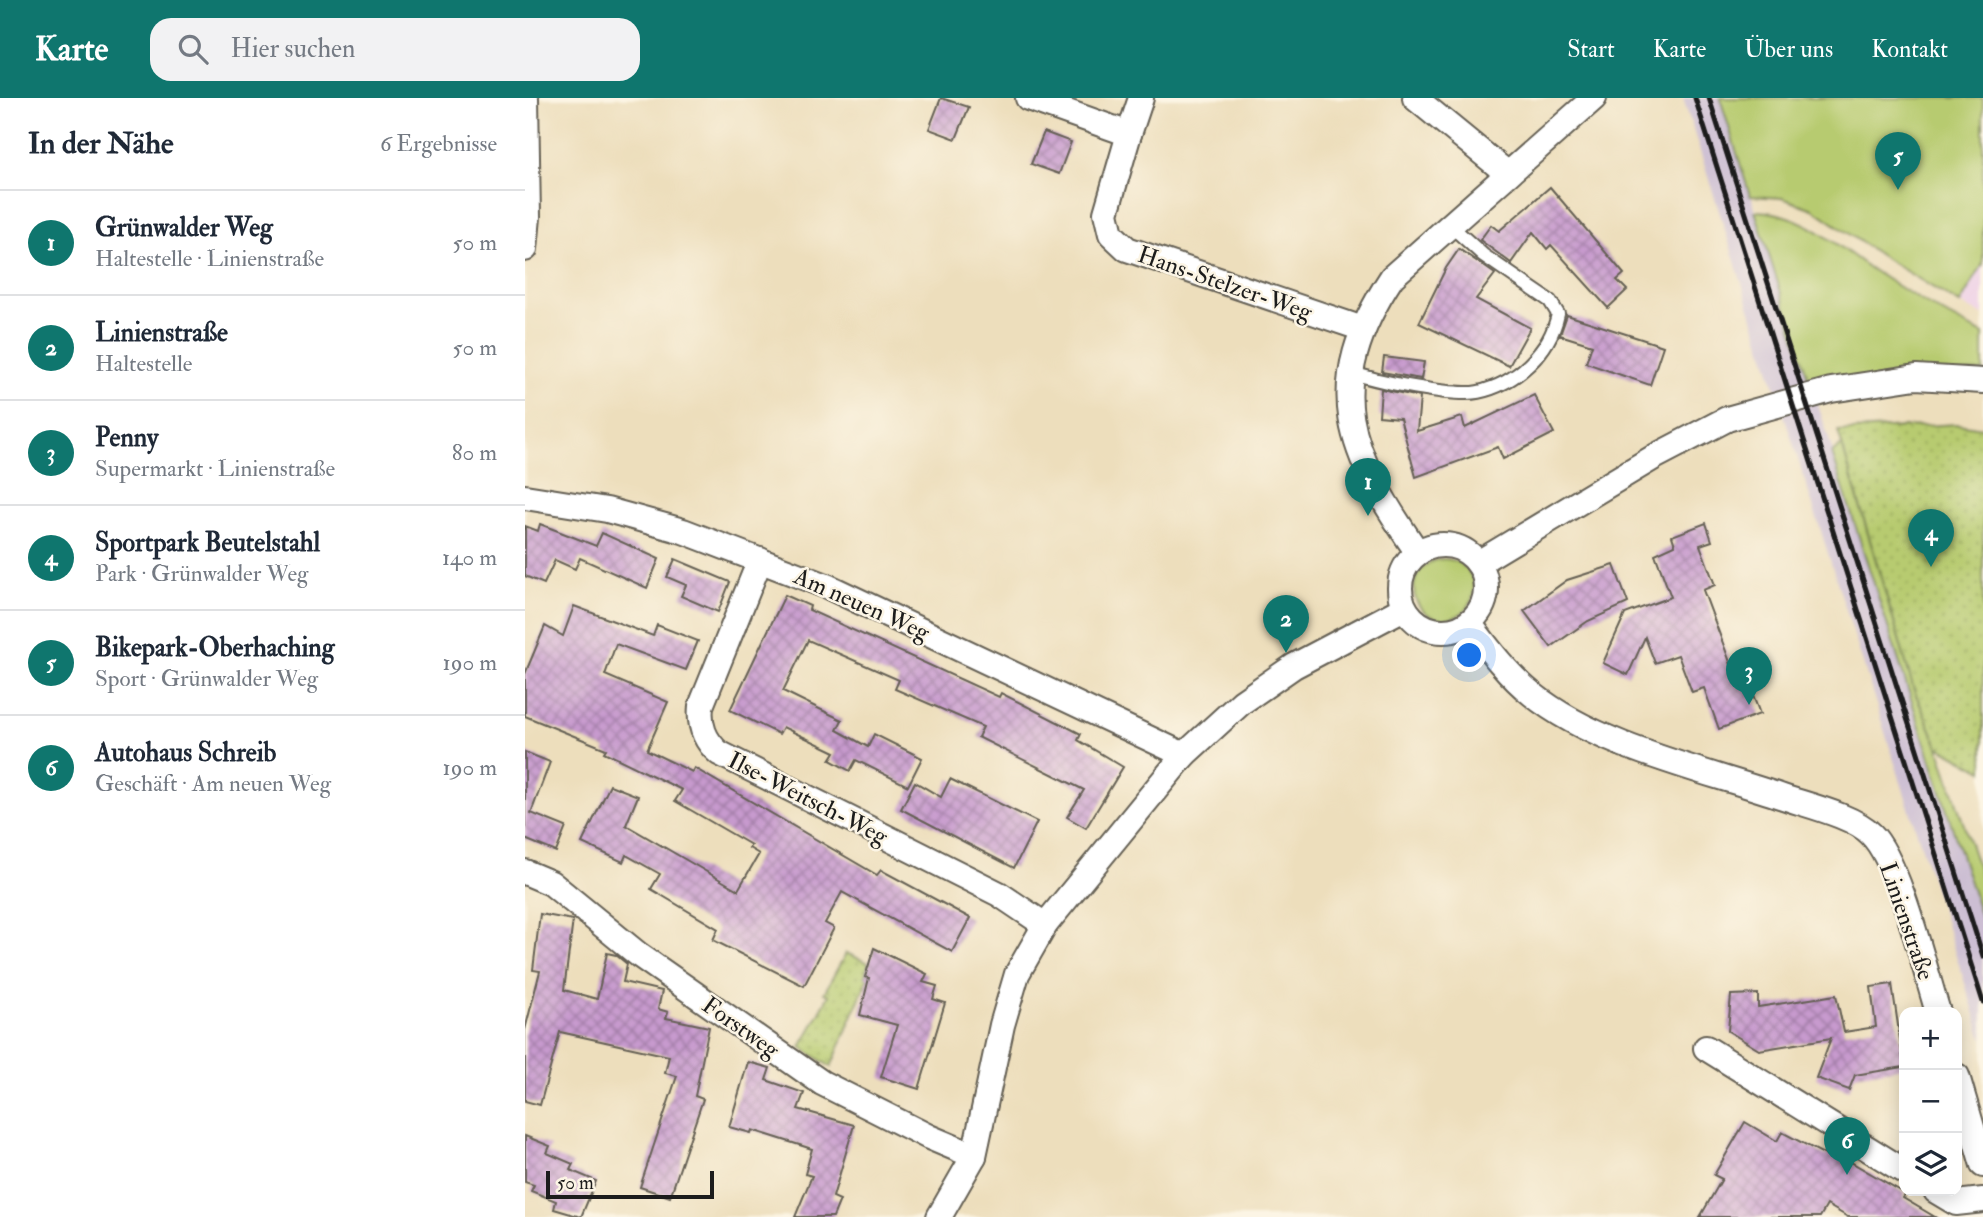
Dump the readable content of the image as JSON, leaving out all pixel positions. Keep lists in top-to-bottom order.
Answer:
{
  "streets": {
    "street": [
      "Hans-Stelzer-Weg",
      "Am neuen Weg",
      "Ilse-Weitsch-Weg",
      "Linienstraße",
      "Forstweg"
    ]
  },
  "crossings": [
    ["Am neuen Weg", "Ilse-Weitsch-Weg"]
  ],
  "scale_bar": "50 m",
  "page": {
    "header": "Karte",
    "search": "Hier suchen",
    "nav": [
      "Start",
      "Karte",
      "Über uns",
      "Kontakt"
    ],
    "heading": ["In der Nähe", "6 Ergebnisse"],
    "pins": [
      "5",
      "1",
      "4",
      "2",
      "3",
      "6"
    ],
    "list": [
      {
        "mark": "1",
        "name": "Grünwalder Weg",
        "note": "Haltestelle · Linienstraße",
        "value": "50 m"
      },
      {
        "mark": "2",
        "name": "Linienstraße",
        "note": "Haltestelle",
        "value": "50 m"
      },
      {
        "mark": "3",
        "name": "Penny",
        "note": "Supermarkt · Linienstraße",
        "value": "80 m"
      },
      {
        "mark": "4",
        "name": "Sportpark Beutelstahl",
        "note": "Park · Grünwalder Weg",
        "value": "140 m"
      },
      {
        "mark": "5",
        "name": "Bikepark-Oberhaching",
        "note": "Sport · Grünwalder Weg",
        "value": "190 m"
      },
      {
        "mark": "6",
        "name": "Autohaus Schreib",
        "note": "Geschäft · Am neuen Weg",
        "value": "190 m"
      }
    ],
    "map_buttons": ["+", "−"],
    "scale": "50 m"
  }
}
